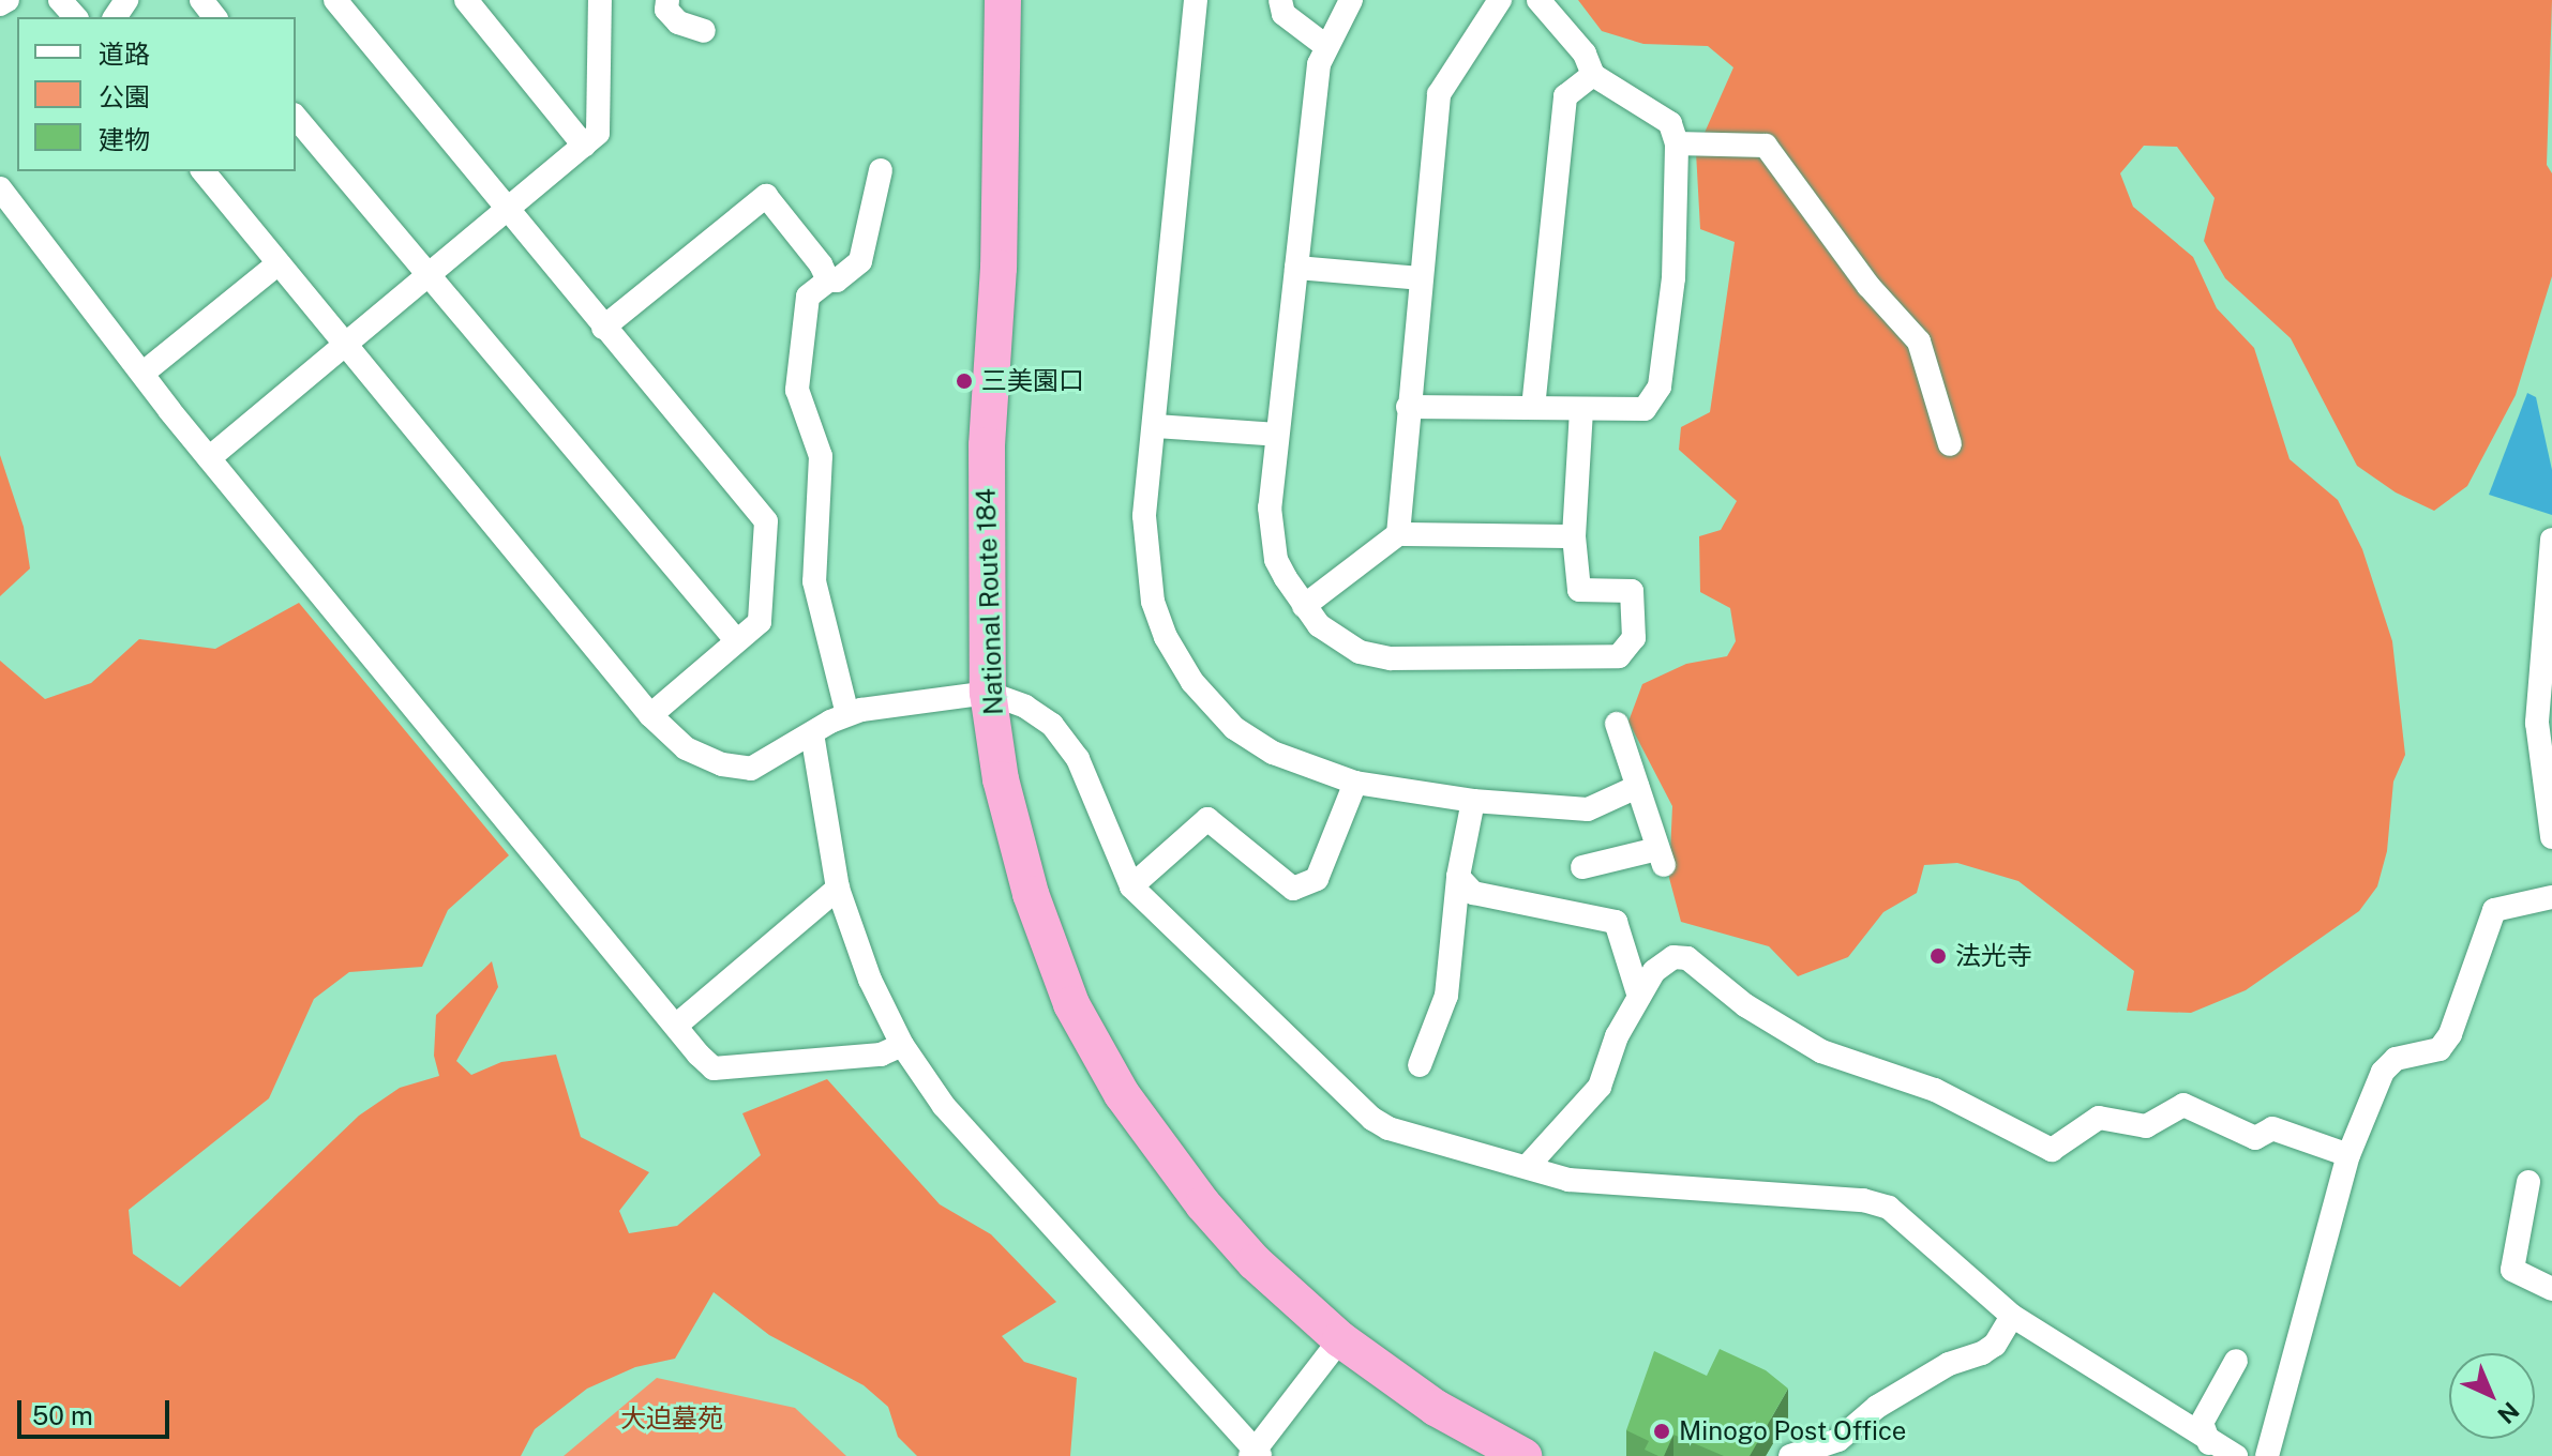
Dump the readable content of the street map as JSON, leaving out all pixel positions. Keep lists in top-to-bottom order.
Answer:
{
  "streets": {
    "highway": ["National Route 184"]
  },
  "parks": ["大迫墓苑"],
  "places": ["三美園口", "法光寺", "Minogo Post Office"],
  "legend": ["道路", "公園", "建物"],
  "scale_bar": "50 m",
  "north": "bottom right"
}
